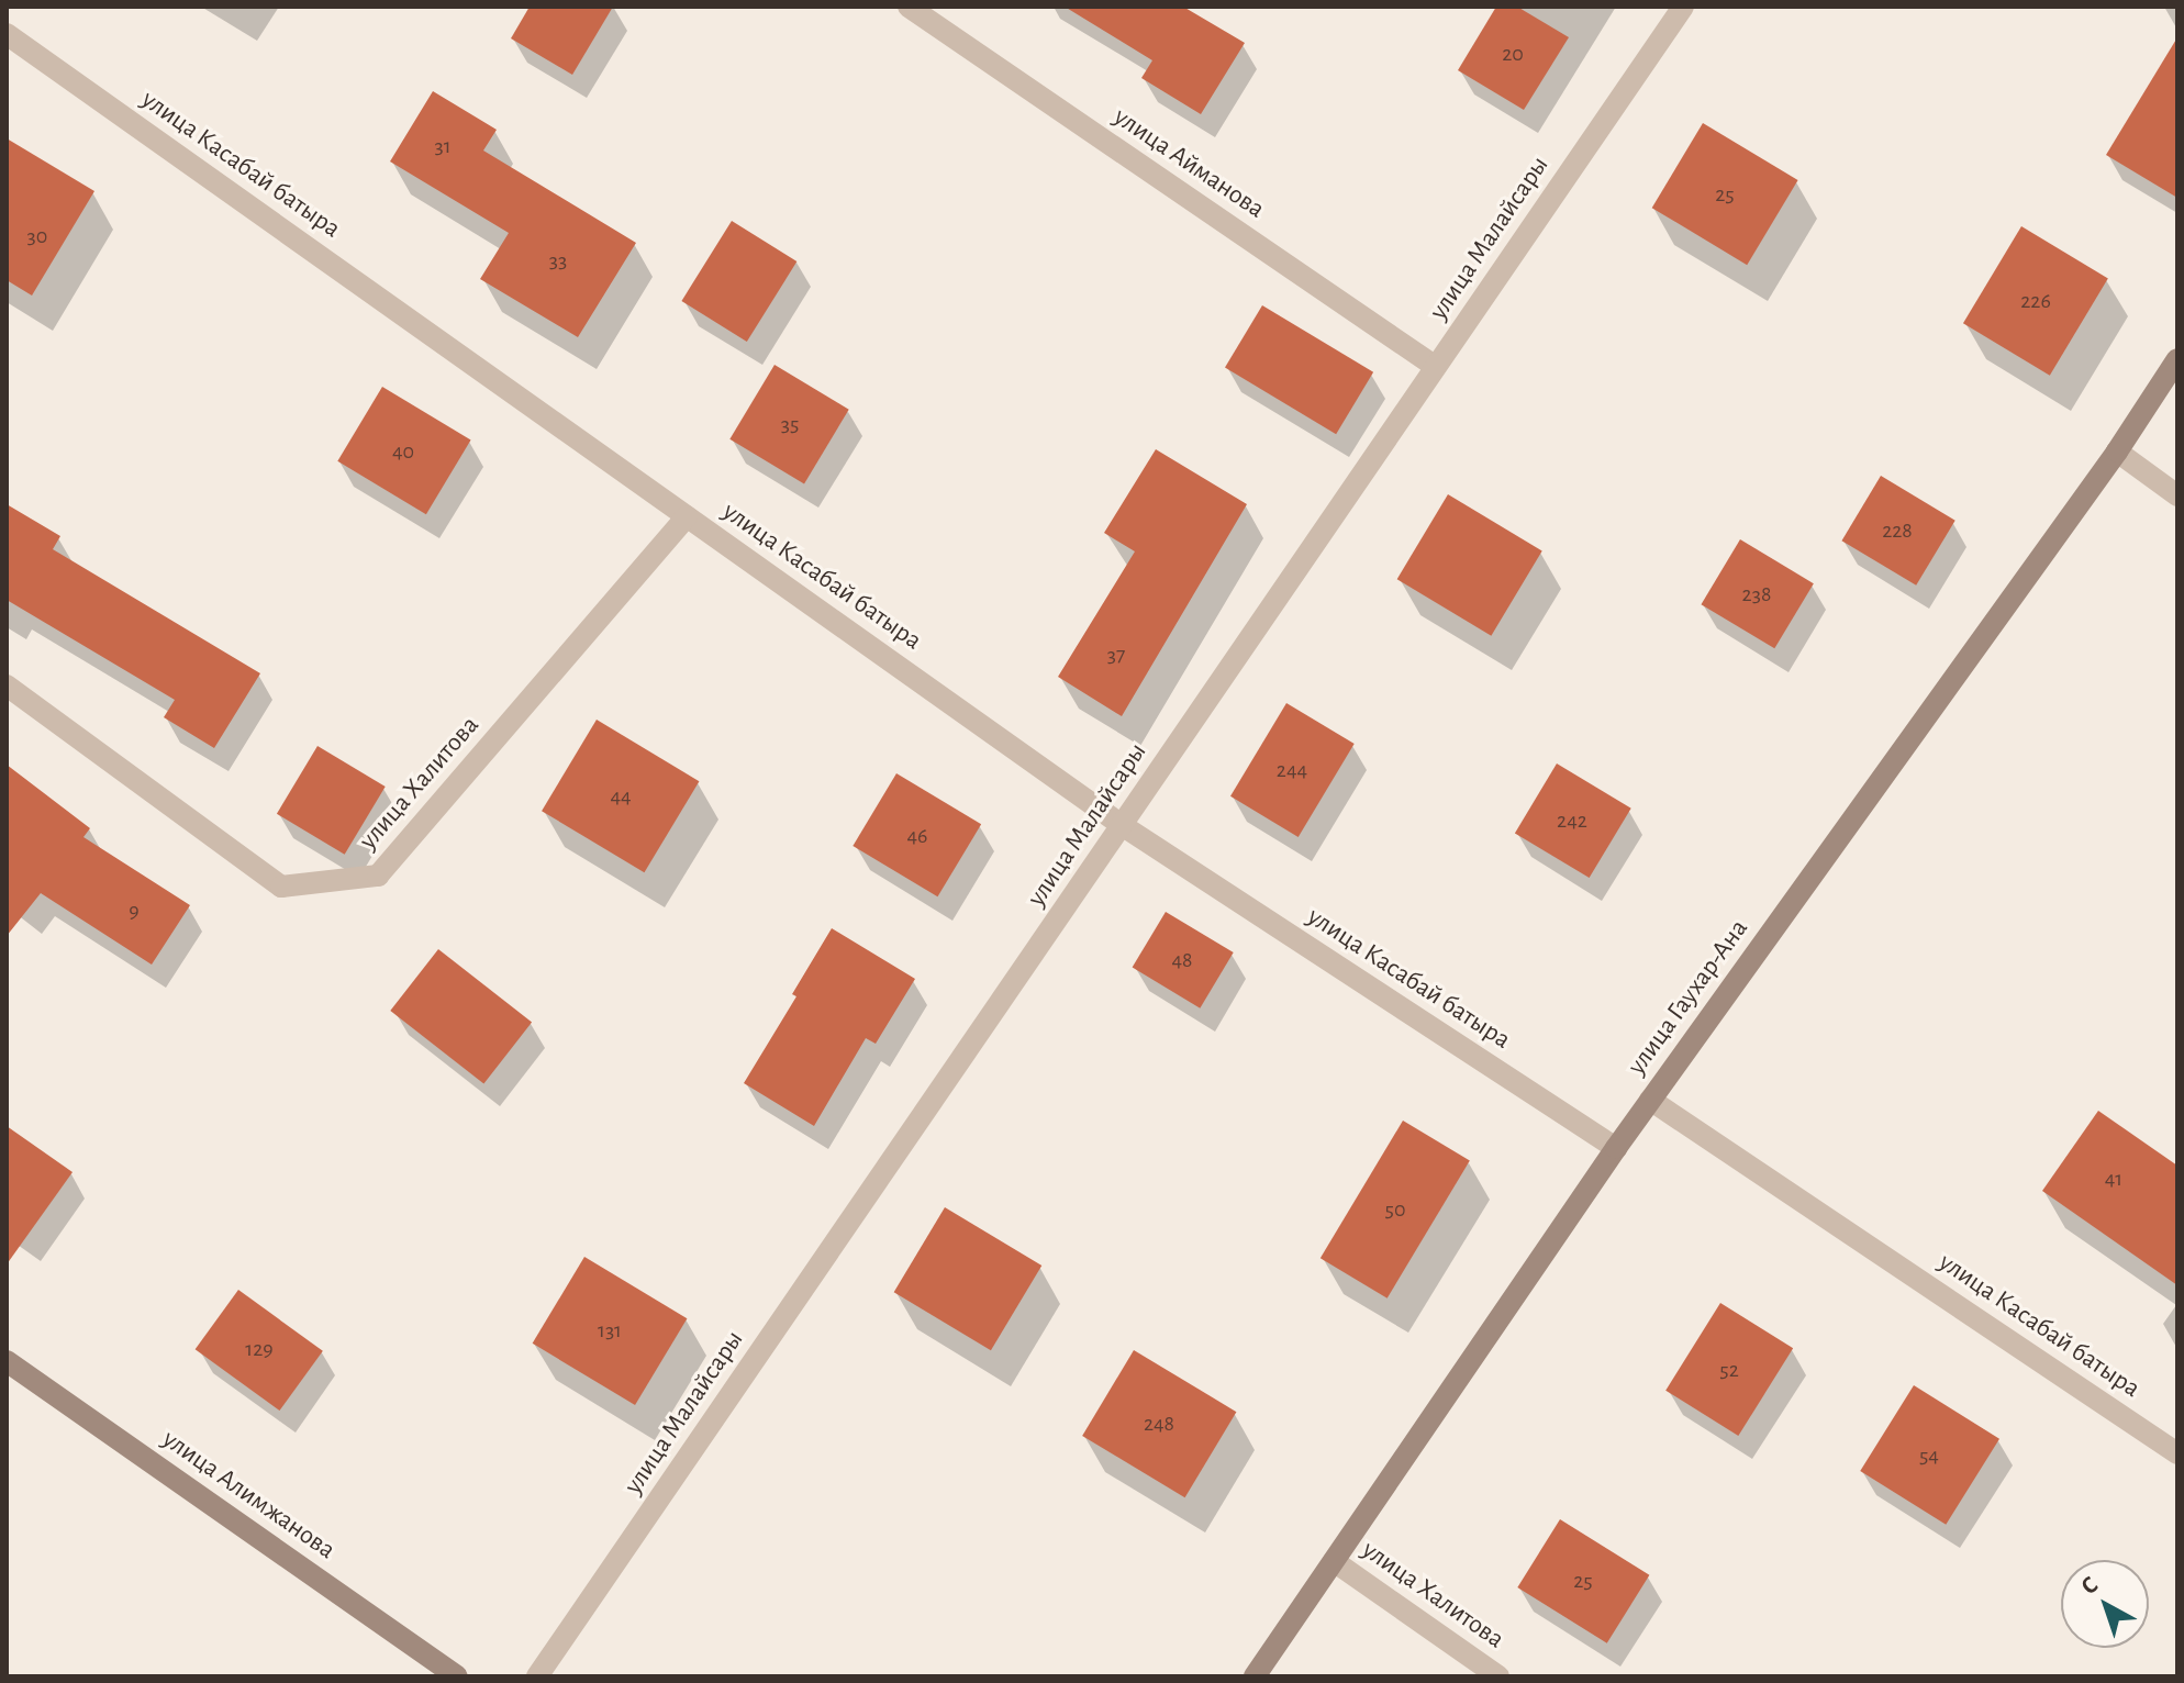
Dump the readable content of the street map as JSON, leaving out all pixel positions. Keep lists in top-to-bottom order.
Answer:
{
  "streets": {
    "street": [
      "улица Айманова",
      "улица Касабай батыра",
      "улица Малайсары",
      "улица Халитова",
      "улица Гаухар-Ана",
      "улица Алимжанова"
    ]
  },
  "crossings": [
    ["улица Айманова", "улица Малайсары"],
    ["улица Касабай батыра", "улица Малайсары"],
    ["улица Касабай батыра", "улица Халитова"],
    ["улица Касабай батыра", "улица Гаухар-Ана"],
    ["улица Халитова", "улица Гаухар-Ана"]
  ],
  "house_numbers": [
    "20",
    "31",
    "25",
    "30",
    "33",
    "226",
    "35",
    "40",
    "228",
    "238",
    "37",
    "244",
    "44",
    "242",
    "46",
    "9",
    "48",
    "41",
    "50",
    "131",
    "129",
    "52",
    "248",
    "54",
    "25"
  ],
  "north": "top left"
}
